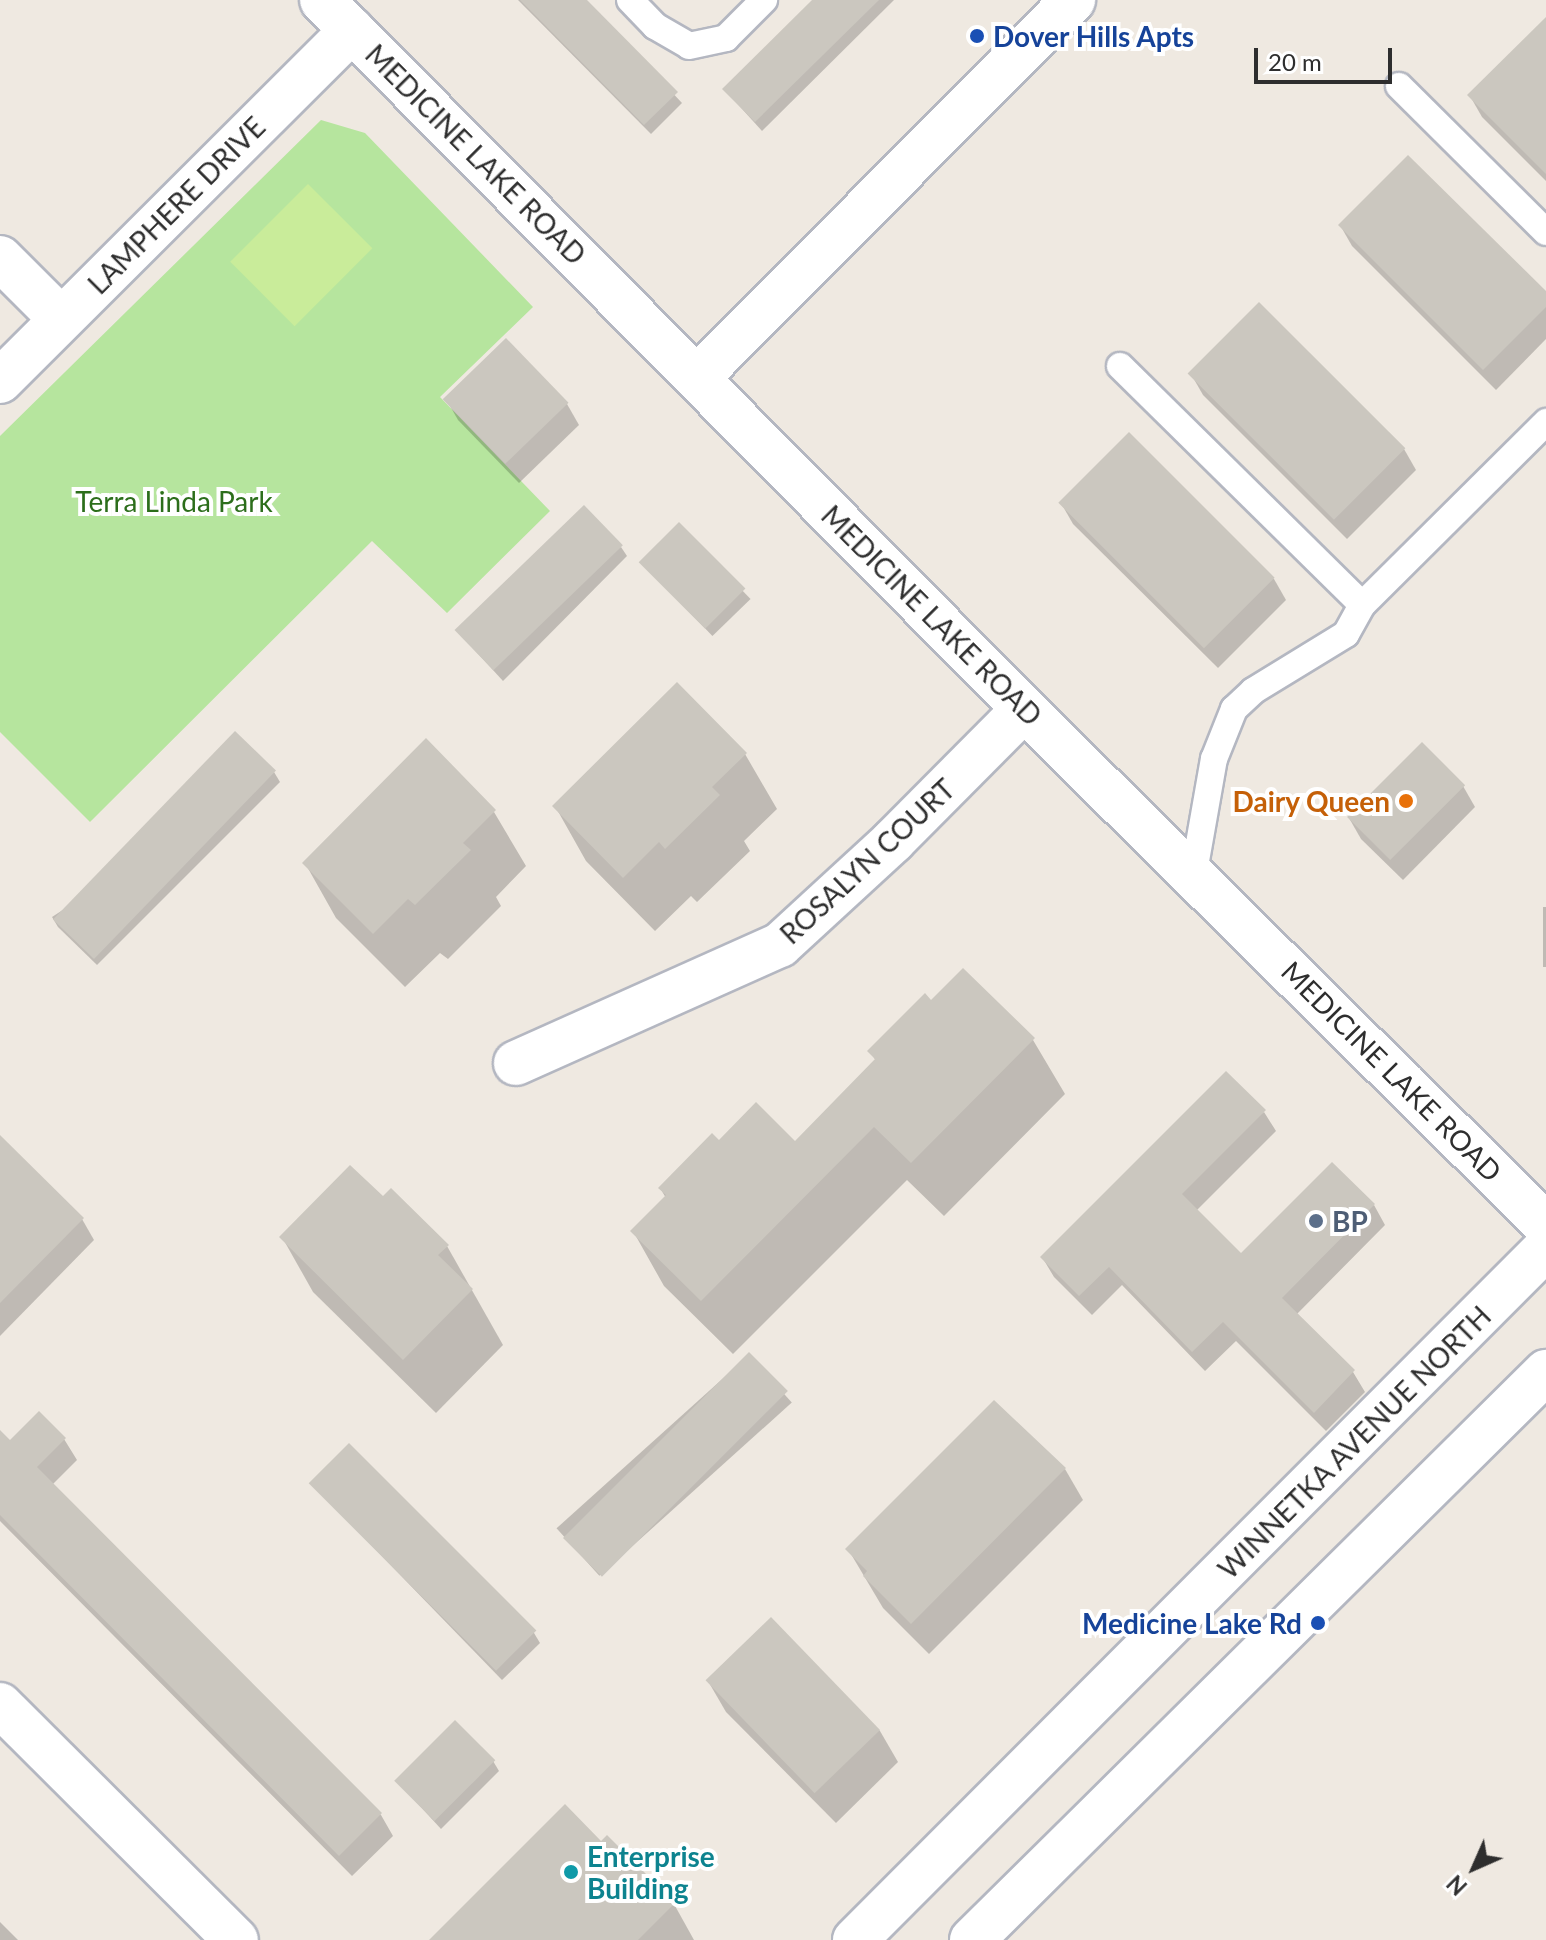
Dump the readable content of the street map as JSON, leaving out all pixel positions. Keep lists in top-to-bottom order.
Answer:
{
  "streets": {
    "street": [
      "MEDICINE LAKE ROAD",
      "LAMPHERE DRIVE",
      "ROSALYN COURT",
      "WINNETKA AVENUE NORTH"
    ]
  },
  "crossings": [
    ["MEDICINE LAKE ROAD", "LAMPHERE DRIVE"],
    ["MEDICINE LAKE ROAD", "ROSALYN COURT"]
  ],
  "parks": ["Terra Linda Park"],
  "places": [
    "Dover Hills Apts",
    "Dairy Queen",
    "BP",
    "Medicine Lake Rd",
    "Enterprise Building"
  ],
  "scale_bar": "20 m",
  "north": "bottom left"
}
